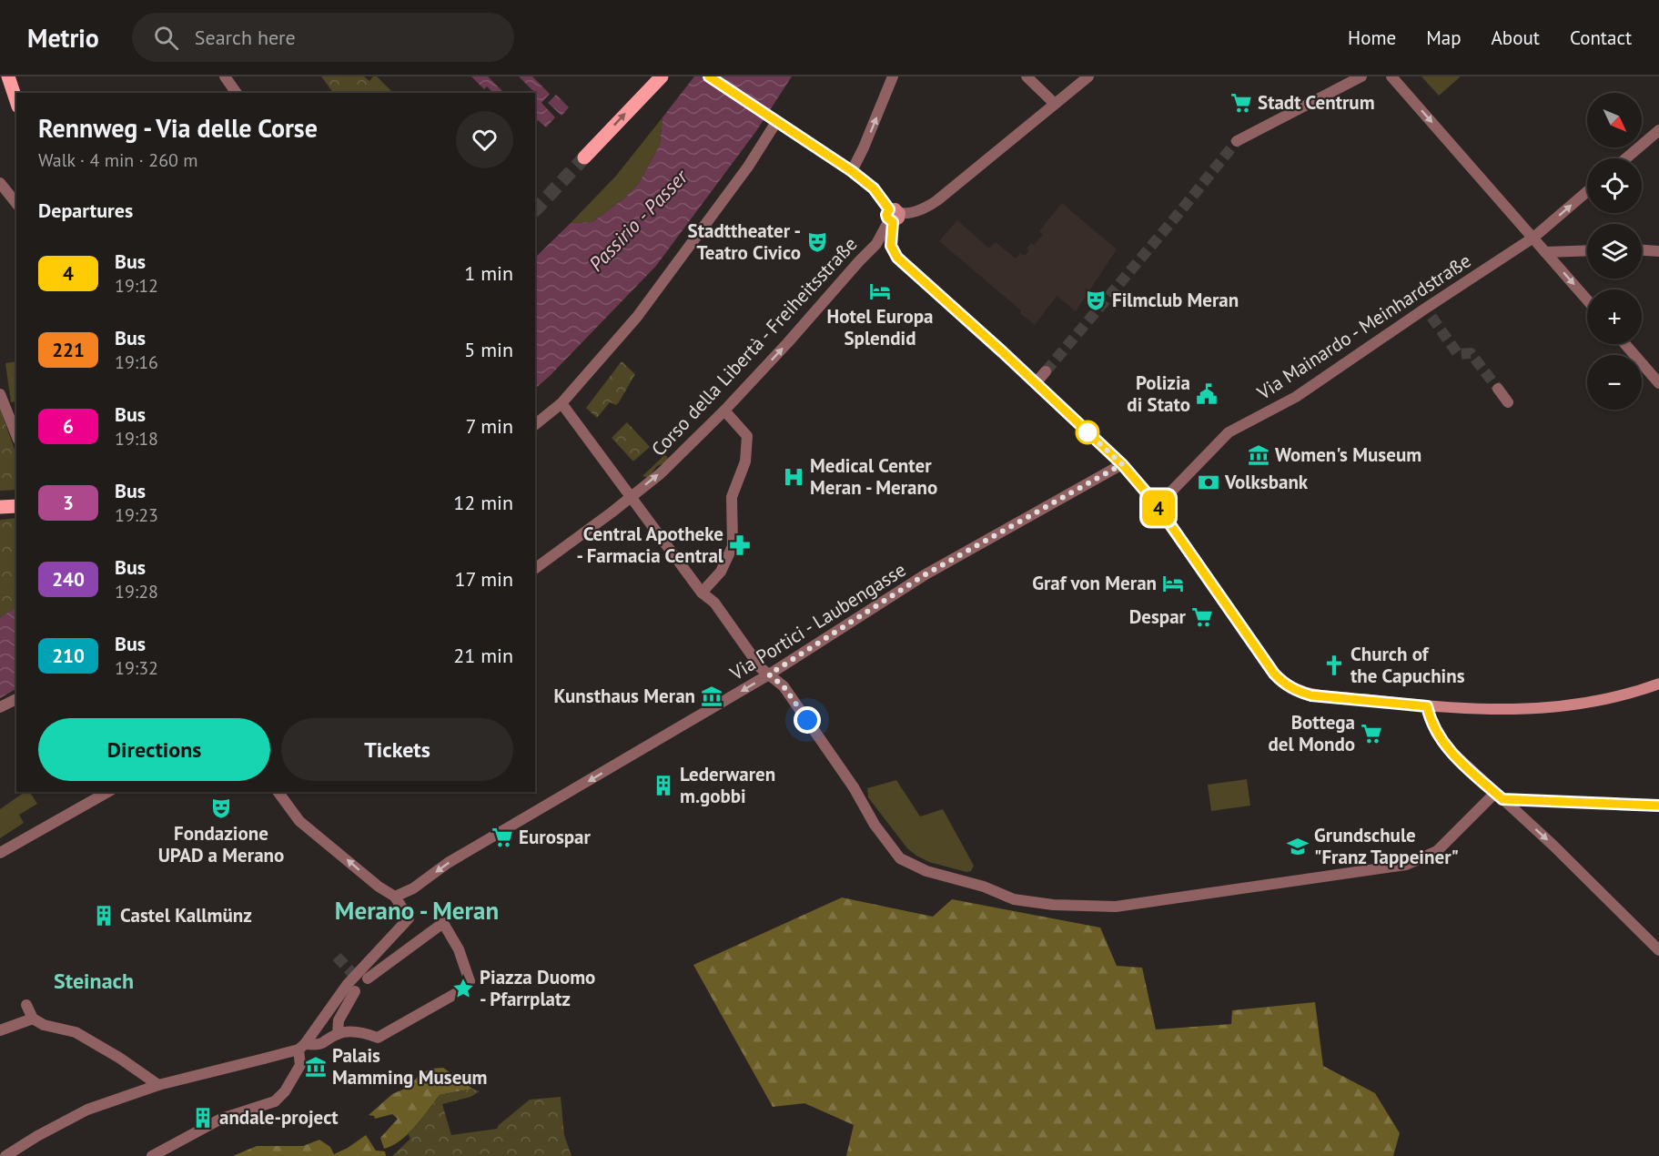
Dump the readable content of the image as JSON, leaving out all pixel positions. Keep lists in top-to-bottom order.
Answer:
{
  "streets": {
    "street": ["Via Mainardo - Meinhardstraße", "Corso della Libertà - Freiheitsstraße", "Via Portici - Laubengasse"]
  },
  "one_way": ["Corso della Libertà - Freiheitsstraße", "Via Portici - Laubengasse"],
  "districts": ["Merano - Meran", "Steinach"],
  "water": ["Passirio - Passer"],
  "places": {
    "supermarket": [
      "Stadt Centrum",
      "Despar",
      "Bottega del Mondo",
      "Eurospar"
    ],
    "theatre": ["Stadttheater - Teatro Civico", "Filmclub Meran", "Fondazione UPAD a Merano"],
    "hotel": ["Hotel Europa Splendid", "Graf von Meran"],
    "public building": ["Polizia di Stato"],
    "museum": ["Women's Museum", "Kunsthaus Meran", "Palais Mamming Museum"],
    "hospital": ["Medical Center Meran - Merano"],
    "bank": ["Volksbank"],
    "pharmacy": ["Central Apotheke - Farmacia Central"],
    "church": ["Church of the Capuchins"],
    "building": ["Lederwaren m.gobbi", "Castel Kallmünz", "andale-project"],
    "school or university": ["Grundschule \"Franz Tappeiner\""],
    "place": ["Piazza Duomo - Pfarrplatz"]
  },
  "lines": ["bus line 4"],
  "north": "bottom right",
  "page": {
    "header": "Metrio",
    "search": "Search here",
    "nav": [
      "Home",
      "Map",
      "About",
      "Contact"
    ],
    "on_map": "4",
    "map_buttons": ["+", "−"],
    "heading": [
      ["Rennweg - Via delle Corse", "Walk · 4 min · 260 m"],
      "Departures"
    ],
    "list": [
      {
        "mark": "4",
        "name": "Bus",
        "note": "19:12",
        "value": "1 min"
      },
      {
        "mark": "221",
        "name": "Bus",
        "note": "19:16",
        "value": "5 min"
      },
      {
        "mark": "6",
        "name": "Bus",
        "note": "19:18",
        "value": "7 min"
      },
      {
        "mark": "3",
        "name": "Bus",
        "note": "19:23",
        "value": "12 min"
      },
      {
        "mark": "240",
        "name": "Bus",
        "note": "19:28",
        "value": "17 min"
      },
      {
        "mark": "210",
        "name": "Bus",
        "note": "19:32",
        "value": "21 min"
      }
    ],
    "buttons": ["Directions", "Tickets"]
  }
}
